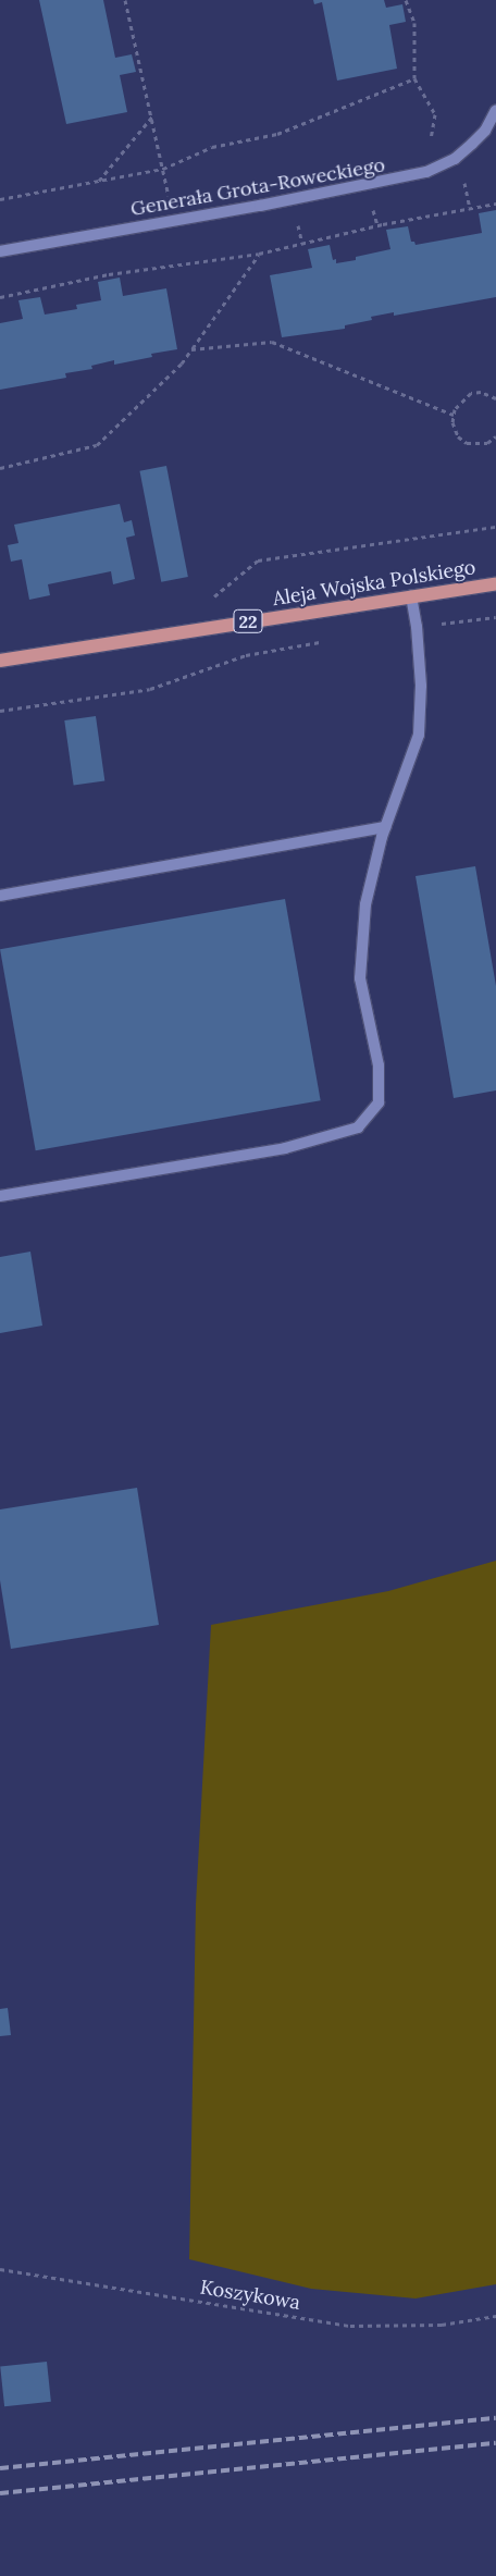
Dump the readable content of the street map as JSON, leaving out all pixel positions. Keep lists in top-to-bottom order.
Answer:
{
  "streets": {
    "main road": ["Aleja Wojska Polskiego", "22"],
    "street": ["Generała Grota-Roweckiego"],
    "path": ["Koszykowa"]
  }
}
